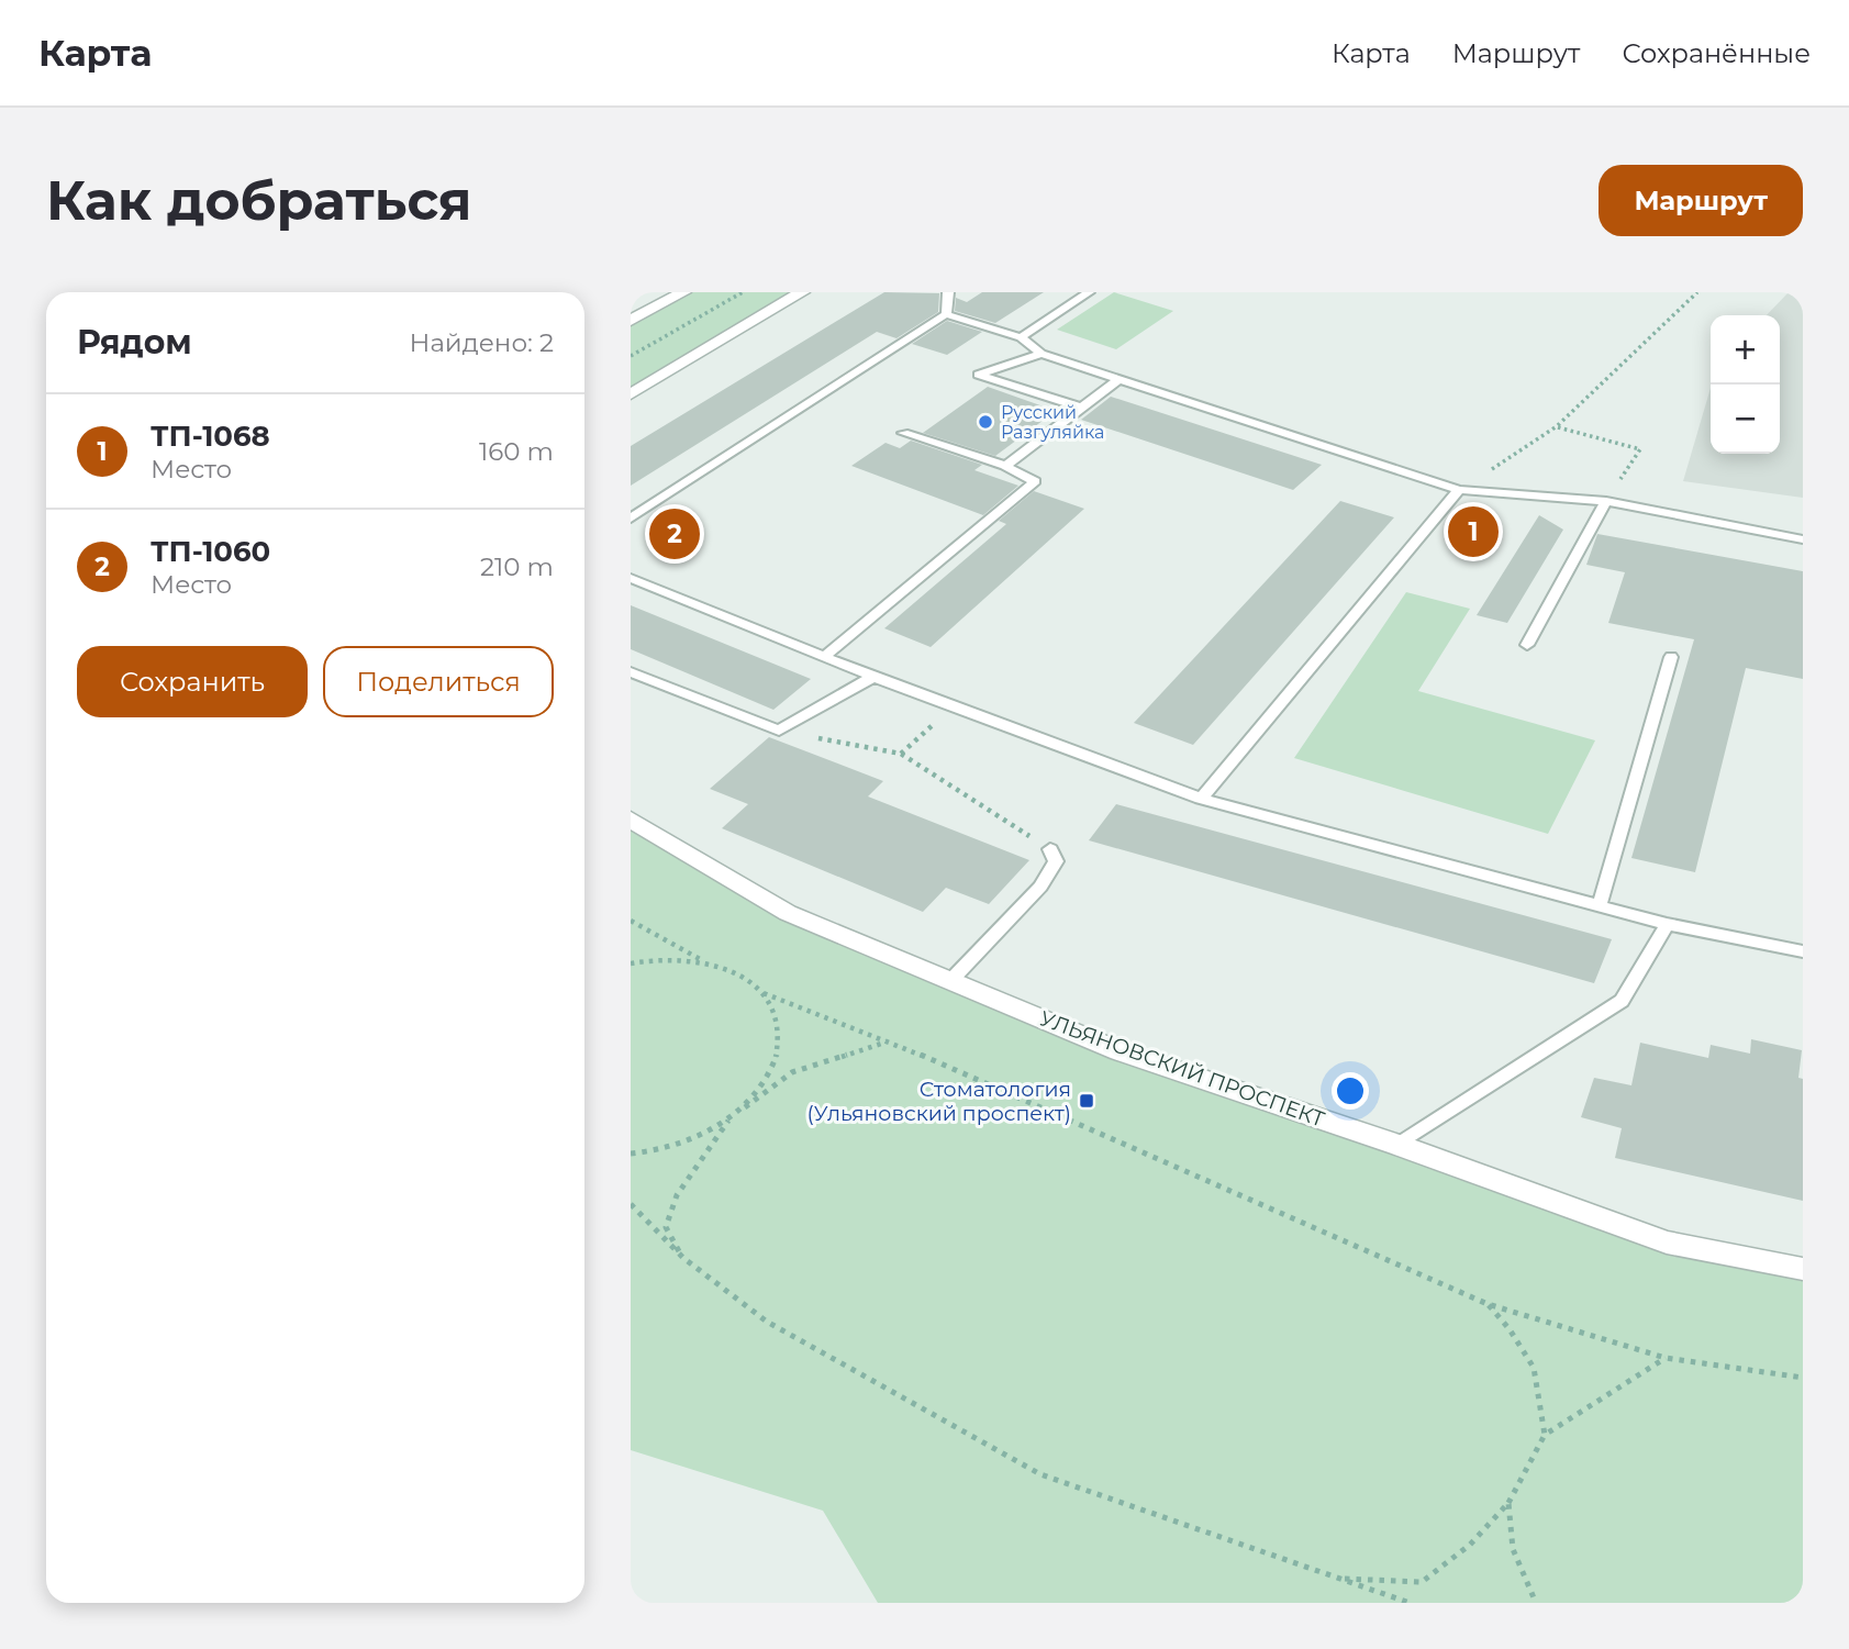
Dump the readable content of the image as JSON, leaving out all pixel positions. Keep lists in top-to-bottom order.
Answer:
{
  "streets": {
    "street": ["УЛЬЯНОВСКИЙ ПРОСПЕКТ"]
  },
  "places": {
    "other": ["Русский Разгуляйка"],
    "transit": ["Стоматология (Ульяновский проспект)"]
  },
  "page": {
    "header": "Карта",
    "nav": ["Карта", "Маршрут", "Сохранённые"],
    "buttons": [
      "Маршрут",
      ["Сохранить", "Поделиться"]
    ],
    "title": "Как добраться",
    "heading": ["Рядом", "Найдено: 2"],
    "map_buttons": ["+", "−"],
    "list": [
      {
        "mark": "1",
        "name": "ТП-1068",
        "note": "Место",
        "value": "160 m"
      },
      {
        "mark": "2",
        "name": "ТП-1060",
        "note": "Место",
        "value": "210 m"
      }
    ],
    "pins": ["1", "2"]
  }
}
